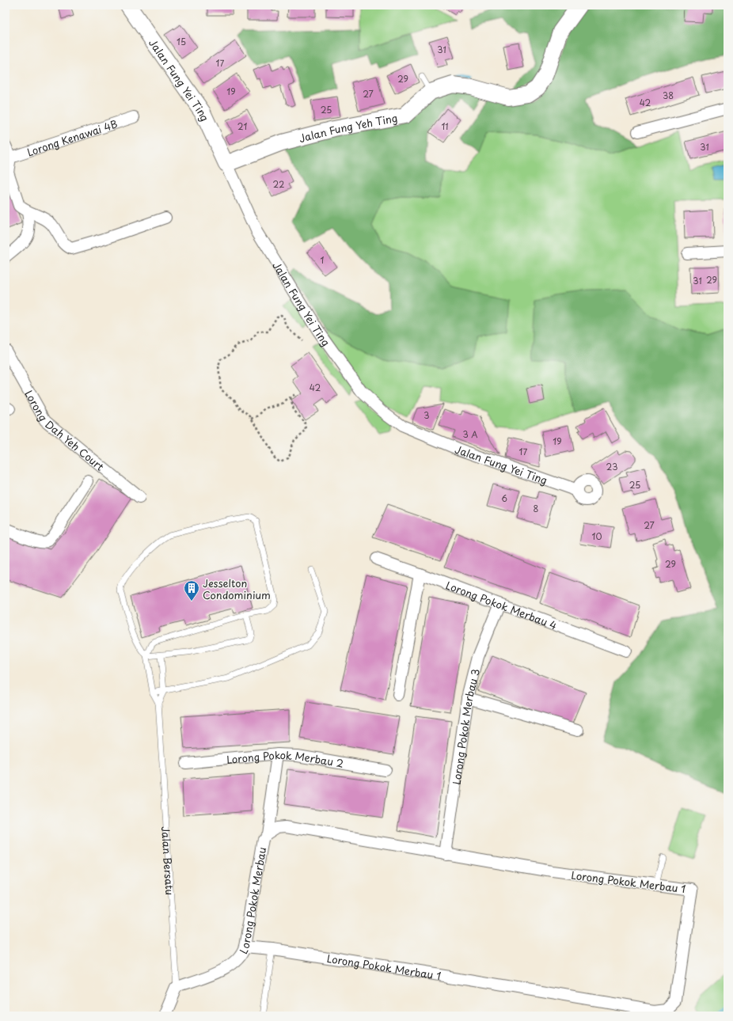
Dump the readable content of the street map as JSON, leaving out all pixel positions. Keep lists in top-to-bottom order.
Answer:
{
  "streets": {
    "street": [
      "Jalan Fung Yei Ting",
      "Jalan Fung Yeh Ting",
      "Lorong Kenawai 4B",
      "Lorong Dah Yeh Court",
      "Lorong Pokok Merbau 4",
      "Lorong Pokok Merbau 3",
      "Lorong Pokok Merbau 2",
      "Jalan Bersatu",
      "Lorong Pokok Merbau 1",
      "Lorong Pokok Merbau"
    ]
  },
  "crossings": [
    ["Jalan Fung Yei Ting", "Jalan Fung Yeh Ting"],
    ["Lorong Pokok Merbau 4", "Lorong Pokok Merbau 3"],
    ["Lorong Pokok Merbau 3", "Lorong Pokok Merbau 1"],
    ["Lorong Pokok Merbau 2", "Lorong Pokok Merbau"],
    ["Jalan Bersatu", "Lorong Pokok Merbau"],
    ["Lorong Pokok Merbau 1", "Lorong Pokok Merbau"]
  ],
  "places": {
    "building": ["Jesselton Condominium"]
  },
  "house_numbers": [
    "15",
    "31",
    "17",
    "29",
    "19",
    "27",
    "38",
    "42",
    "25",
    "21",
    "11",
    "31",
    "22",
    "1",
    "29",
    "31",
    "42",
    "3",
    "3 A",
    "19",
    "17",
    "23",
    "25",
    "6",
    "8",
    "27",
    "10",
    "29"
  ]
}
